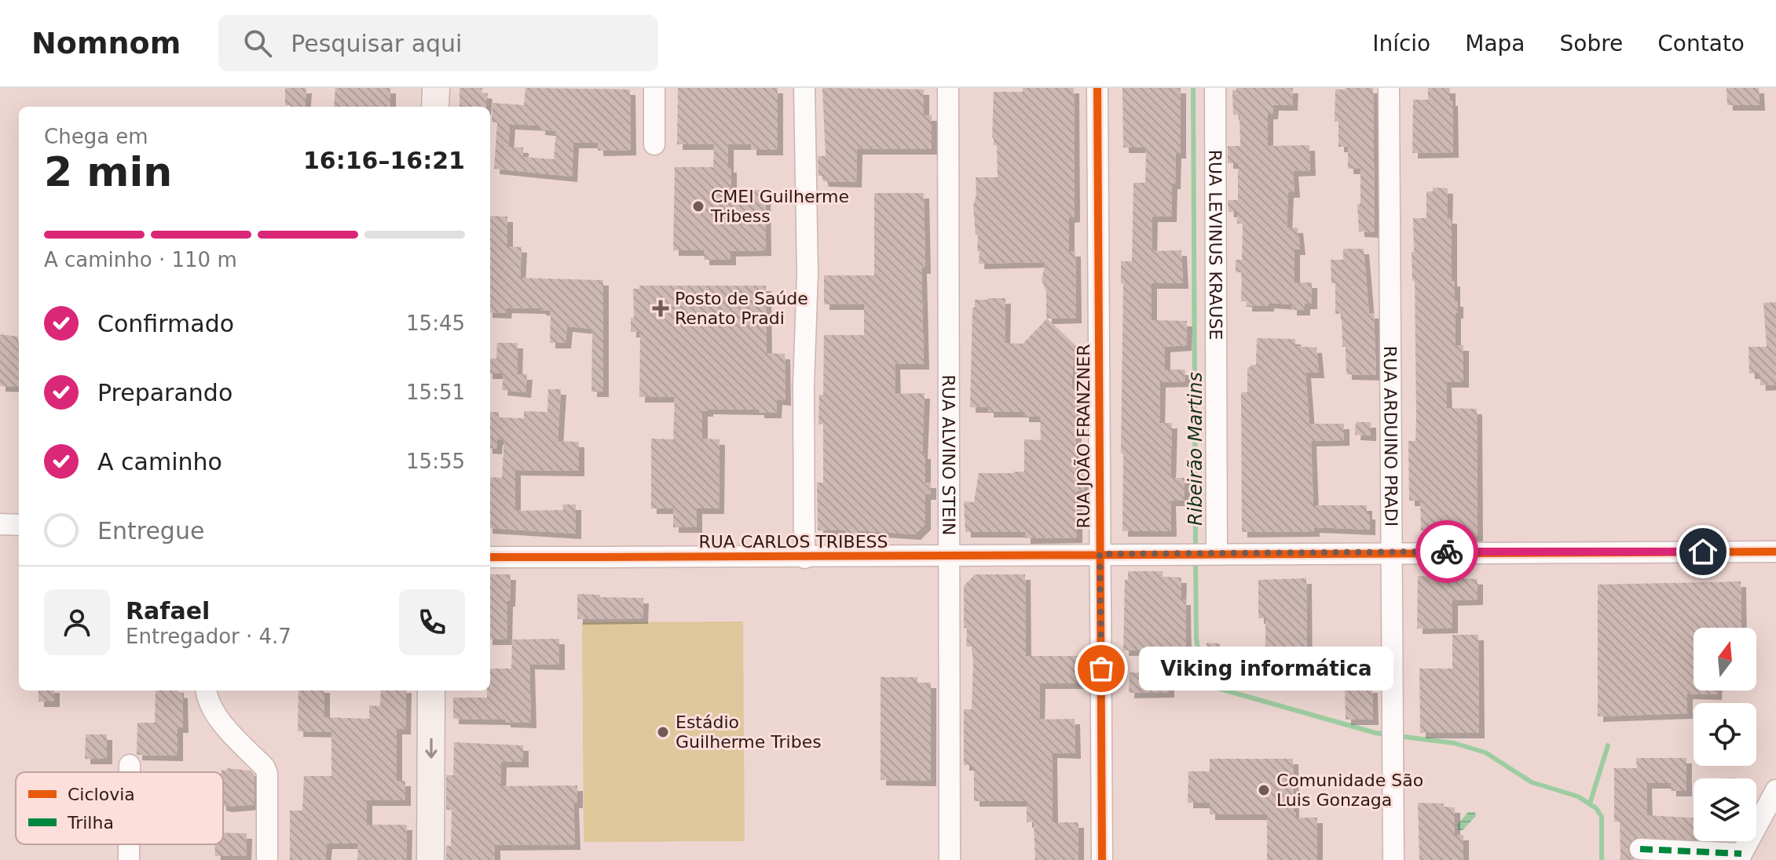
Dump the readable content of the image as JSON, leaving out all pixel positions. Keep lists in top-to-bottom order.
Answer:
{
  "streets": {
    "street": [
      "RUA LEVINUS KRAUSE",
      "RUA JOÃO FRANZNER",
      "RUA ARDUINO PRADI",
      "RUA ALVINO STEIN",
      "RUA CARLOS TRIBESS"
    ]
  },
  "crossings": [
    ["RUA LEVINUS KRAUSE", "RUA CARLOS TRIBESS"],
    ["RUA JOÃO FRANZNER", "RUA CARLOS TRIBESS"],
    ["RUA ARDUINO PRADI", "RUA CARLOS TRIBESS"],
    ["RUA ALVINO STEIN", "RUA CARLOS TRIBESS"]
  ],
  "water": ["Ribeirão Martins"],
  "places": {
    "other": [
      "CMEI Guilherme Tribess",
      "Viking informática",
      "Estádio Guilherme Tribes",
      "Comunidade São Luis Gonzaga"
    ],
    "health": ["Posto de Saúde Renato Pradi"]
  },
  "legend": ["Ciclovia", "Trilha"],
  "north": "top",
  "page": {
    "header": "Nomnom",
    "search": "Pesquisar aqui",
    "nav": [
      "Início",
      "Mapa",
      "Sobre",
      "Contato"
    ],
    "heading": ["2 min", "Chega em", "16:16–16:21"],
    "panel": ["Rafael", "Entregador · 4.7"],
    "bar": "A caminho · 110 m",
    "list": [
      ["Confirmado", "15:45"],
      ["Preparando", "15:51"],
      ["A caminho", "15:55"],
      "Entregue"
    ],
    "bubble": "Viking informática"
  }
}
